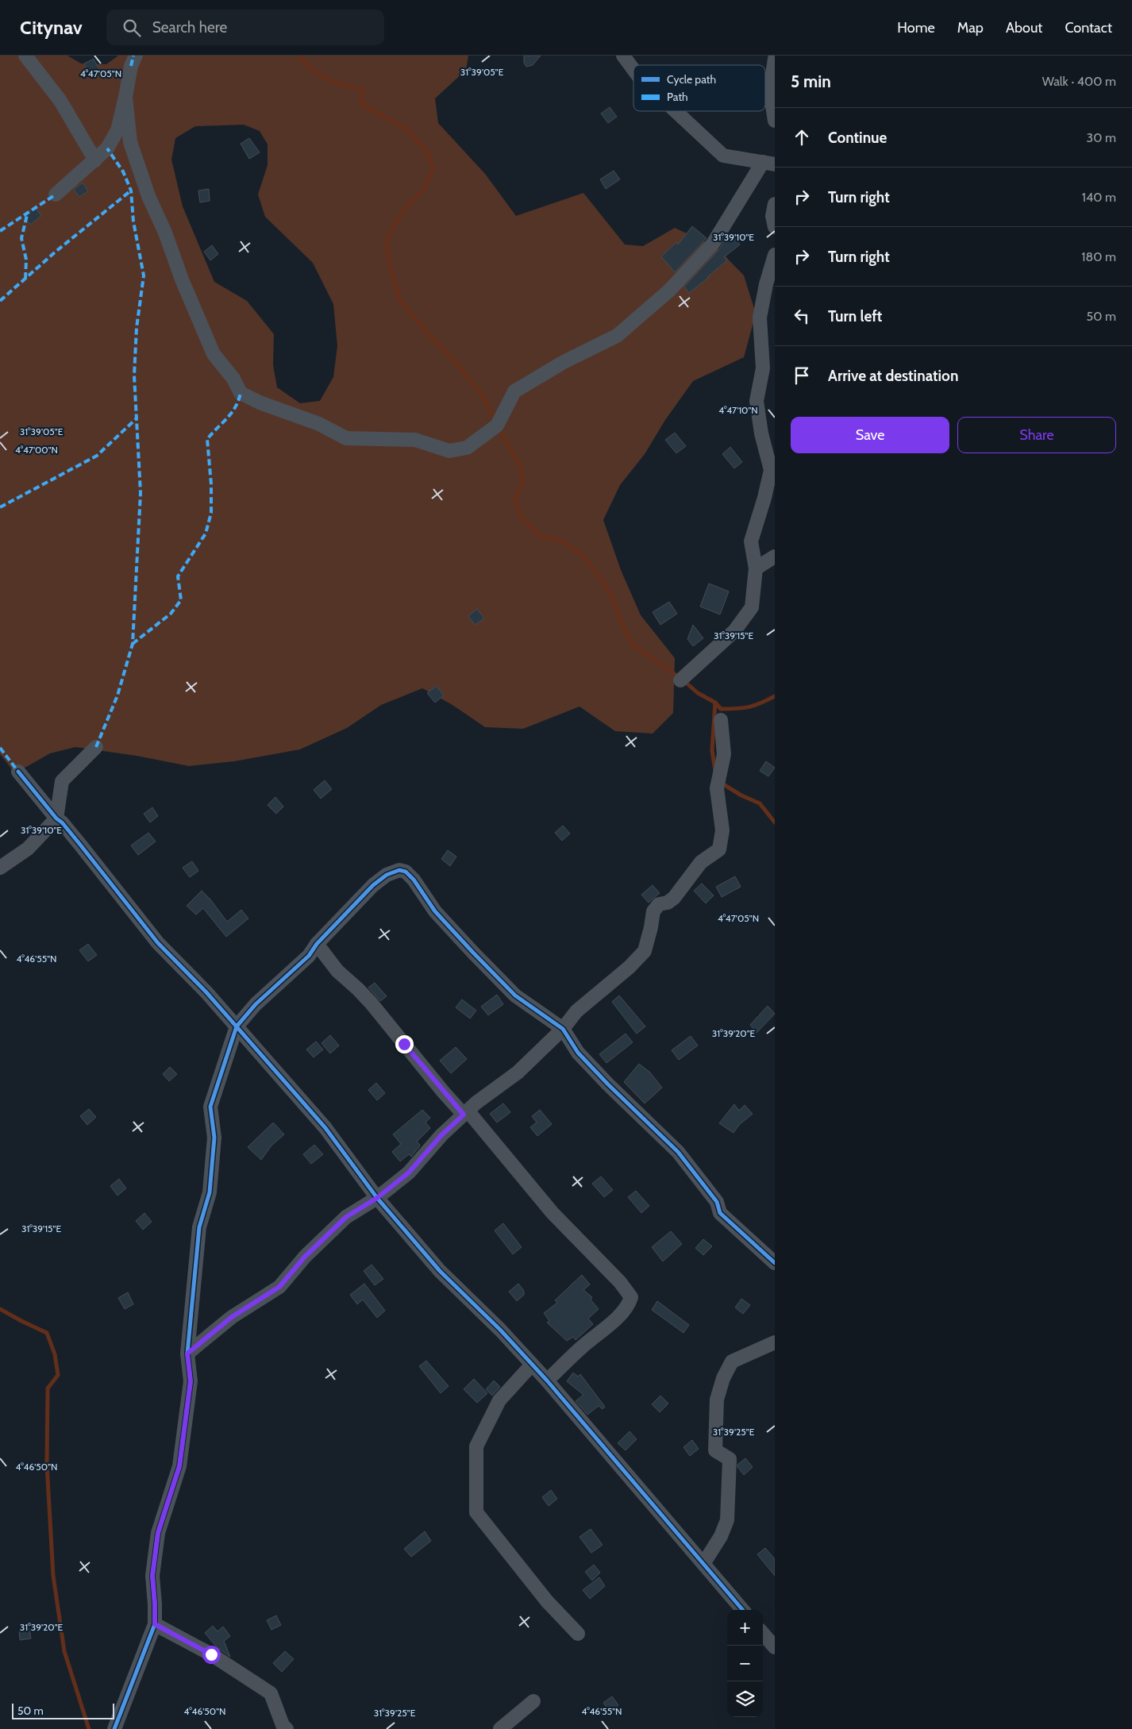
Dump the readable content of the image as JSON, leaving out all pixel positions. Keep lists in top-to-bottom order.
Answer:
{
  "legend": ["Cycle path", "Path"],
  "scale_bar": "50 m",
  "page": {
    "header": "Citynav",
    "search": "Search here",
    "nav": [
      "Home",
      "Map",
      "About",
      "Contact"
    ],
    "heading": ["5 min", "Walk · 400 m"],
    "list": [
      ["Continue", "30 m"],
      ["Turn right", "140 m"],
      ["Turn right", "180 m"],
      ["Turn left", "50 m"],
      "Arrive at destination"
    ],
    "buttons": ["Save", "Share"],
    "map_buttons": ["+", "−"],
    "scale": "50 m"
  },
  "coordinates": [
    "31°39'05\"E",
    "4°47'05\"N",
    "31°39'10\"E",
    "4°47'10\"N",
    "4°47'00\"N",
    "31°39'15\"E",
    "4°46'55\"N",
    "31°39'20\"E",
    "31°39'25\"E",
    "4°46'50\"N"
  ]
}
